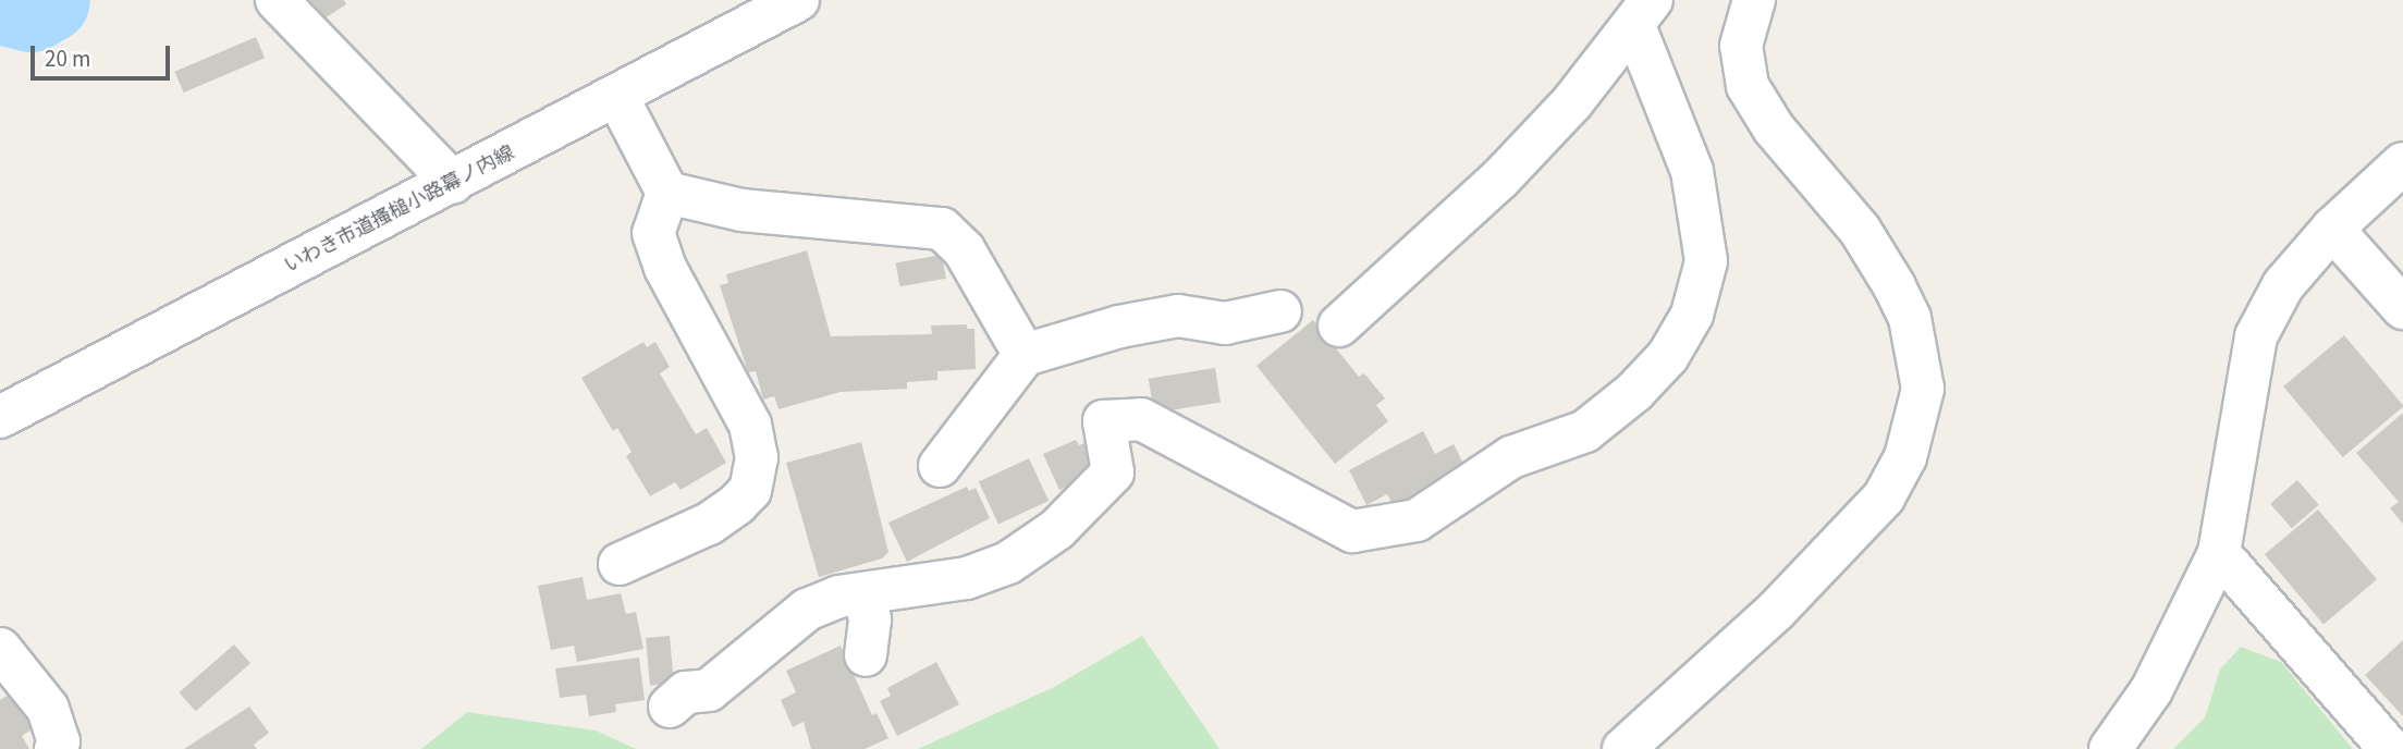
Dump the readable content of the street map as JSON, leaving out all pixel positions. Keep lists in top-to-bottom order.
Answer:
{
  "streets": {
    "street": ["いわき市道搔槌小路幕ノ内線"]
  },
  "scale_bar": "20 m"
}
